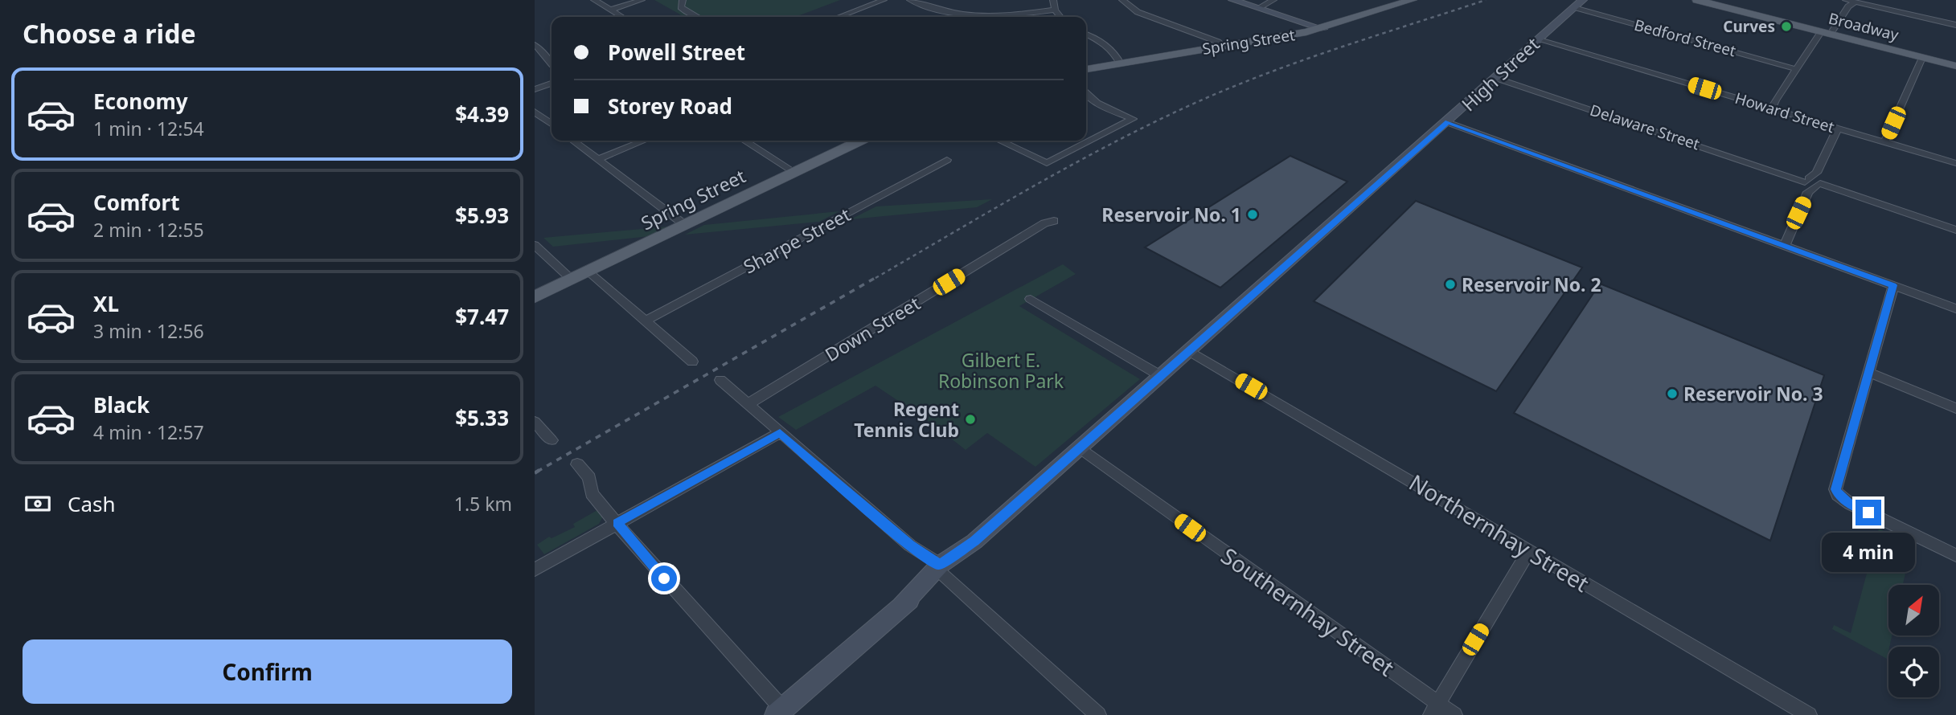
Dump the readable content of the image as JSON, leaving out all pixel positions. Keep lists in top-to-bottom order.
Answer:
{
  "streets": {
    "main road": ["Broadway", "Spring Street", "High Street"],
    "street": [
      "Bedford Street",
      "Howard Street",
      "Delaware Street",
      "Sharpe Street",
      "Down Street",
      "Northernhay Street",
      "Southernhay Street"
    ]
  },
  "crossings": [
    ["Bedford Street", "High Street"],
    ["High Street", "Howard Street"],
    ["High Street", "Delaware Street"],
    ["High Street", "Northernhay Street"],
    ["High Street", "Southernhay Street"]
  ],
  "parks": ["Gilbert E. Robinson Park"],
  "places": [
    "Curves",
    "Reservoir No. 1",
    "Reservoir No. 2",
    "Reservoir No. 3",
    "Regent Tennis Club"
  ],
  "north": "top right",
  "page": {
    "heading": "Choose a ride",
    "banner": ["Powell Street", "Storey Road"],
    "list": [
      {
        "name": "Economy",
        "note": "1 min · 12:54",
        "value": "$4.39"
      },
      {
        "name": "Comfort",
        "note": "2 min · 12:55",
        "value": "$5.93"
      },
      {
        "name": "XL",
        "note": "3 min · 12:56",
        "value": "$7.47"
      },
      {
        "name": "Black",
        "note": "4 min · 12:57",
        "value": "$5.33"
      }
    ],
    "pay": ["Cash", "1.5 km"],
    "bubble": "4 min",
    "buttons": "Confirm"
  }
}
